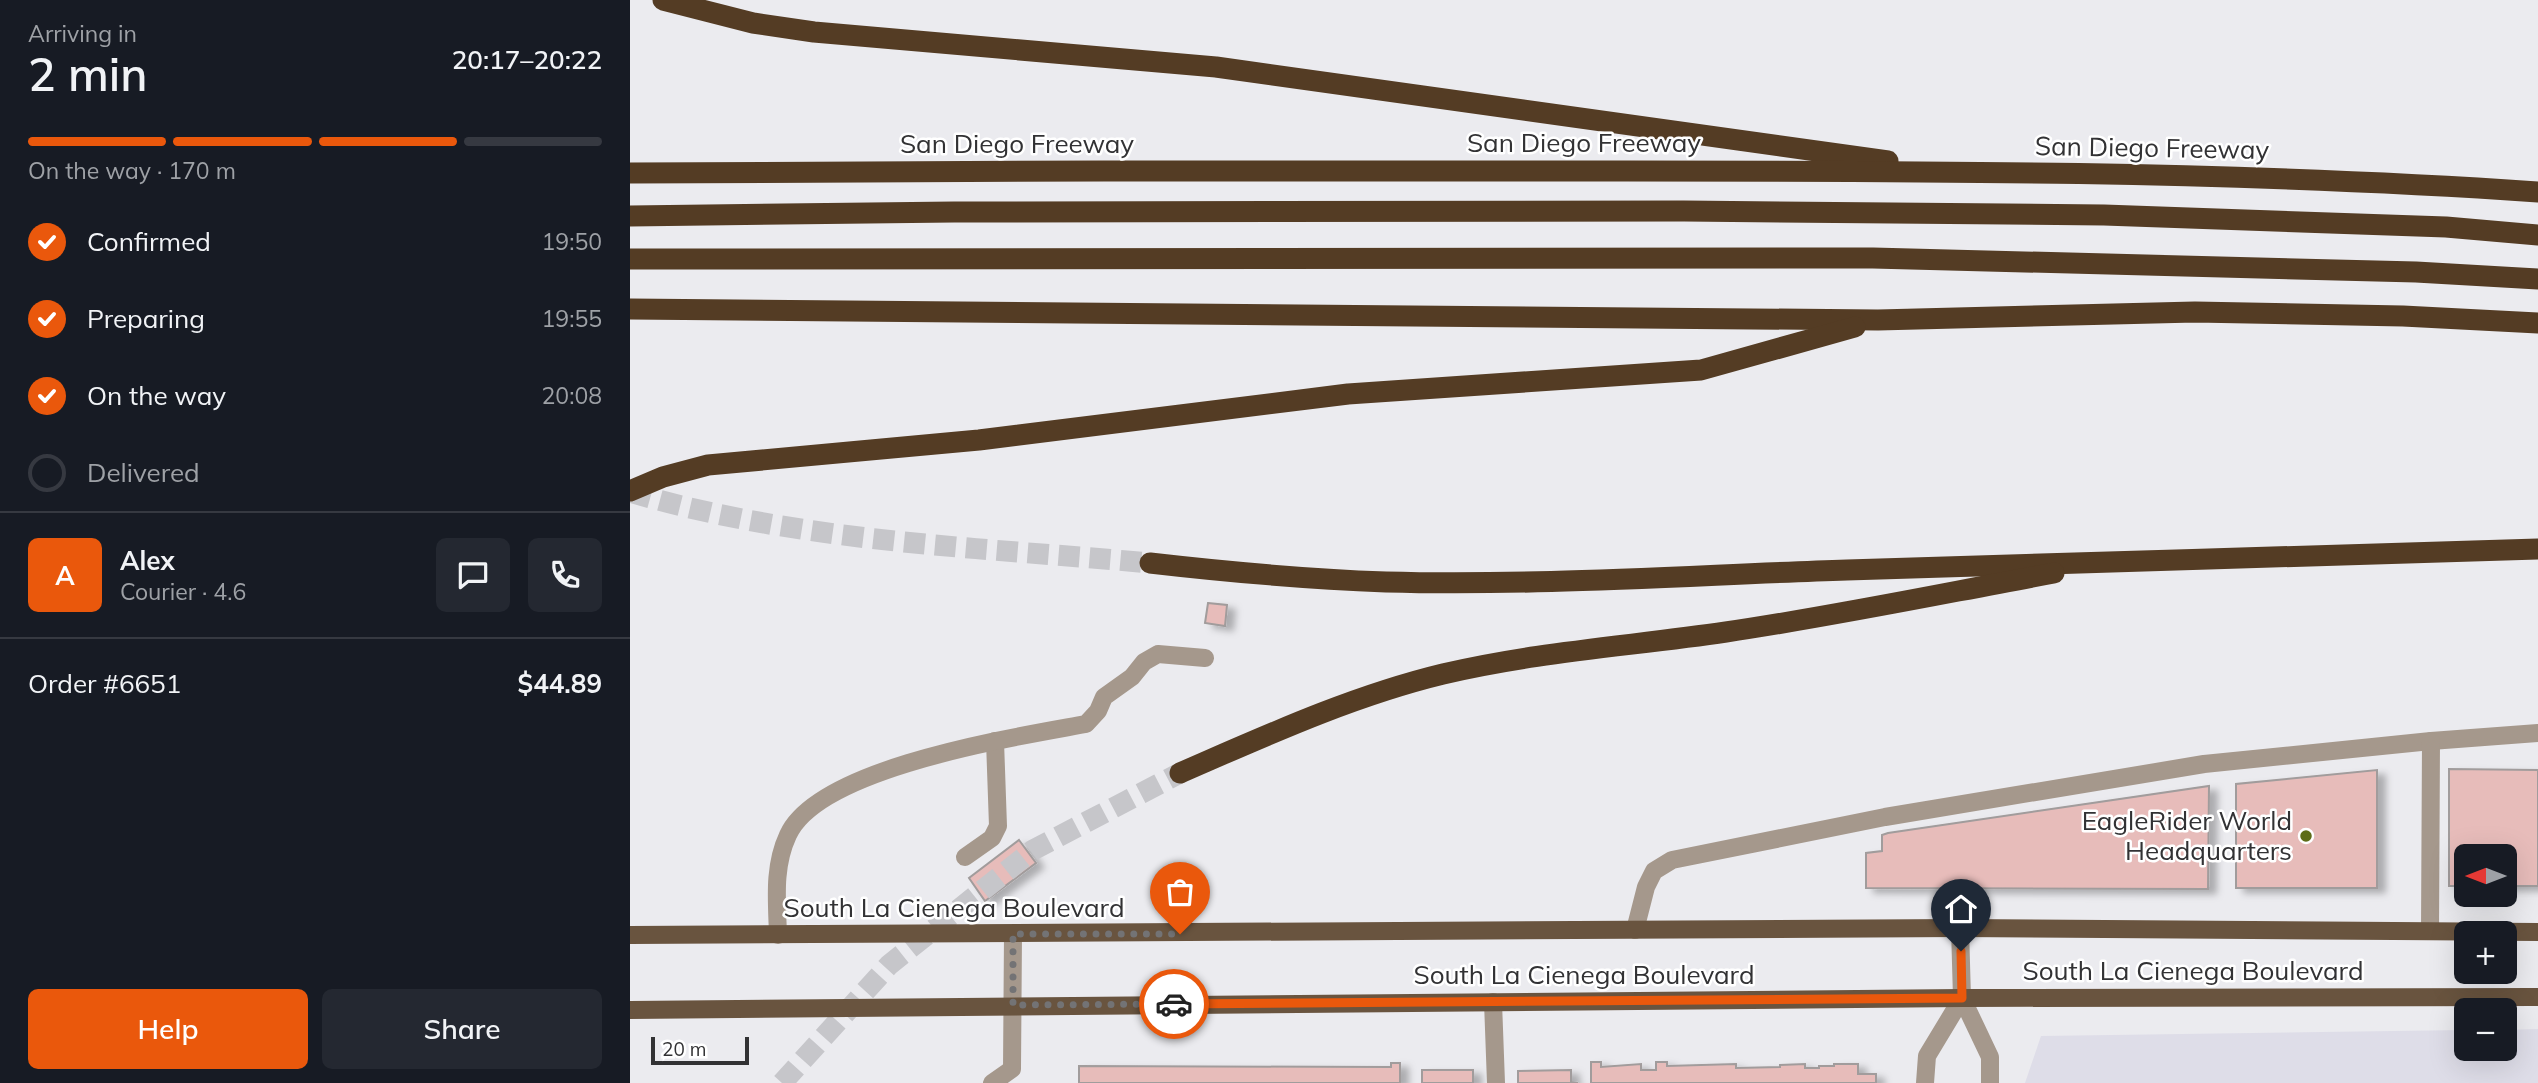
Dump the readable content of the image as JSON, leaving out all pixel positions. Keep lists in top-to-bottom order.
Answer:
{
  "streets": {
    "highway": ["San Diego Freeway"],
    "main road": ["South La Cienega Boulevard"]
  },
  "places": ["EagleRider World Headquarters"],
  "scale_bar": "20 m",
  "north": "left",
  "page": {
    "heading": ["2 min", "Arriving in", "20:17–20:22"],
    "panel": [
      "Alex",
      "Courier · 4.6",
      "Order #6651",
      "$44.89"
    ],
    "bar": "On the way · 170 m",
    "list": [
      ["Confirmed", "19:50"],
      ["Preparing", "19:55"],
      ["On the way", "20:08"],
      "Delivered"
    ],
    "round": "A",
    "map_buttons": ["+", "−"],
    "buttons": ["Help", "Share"],
    "scale": "20 m"
  }
}
